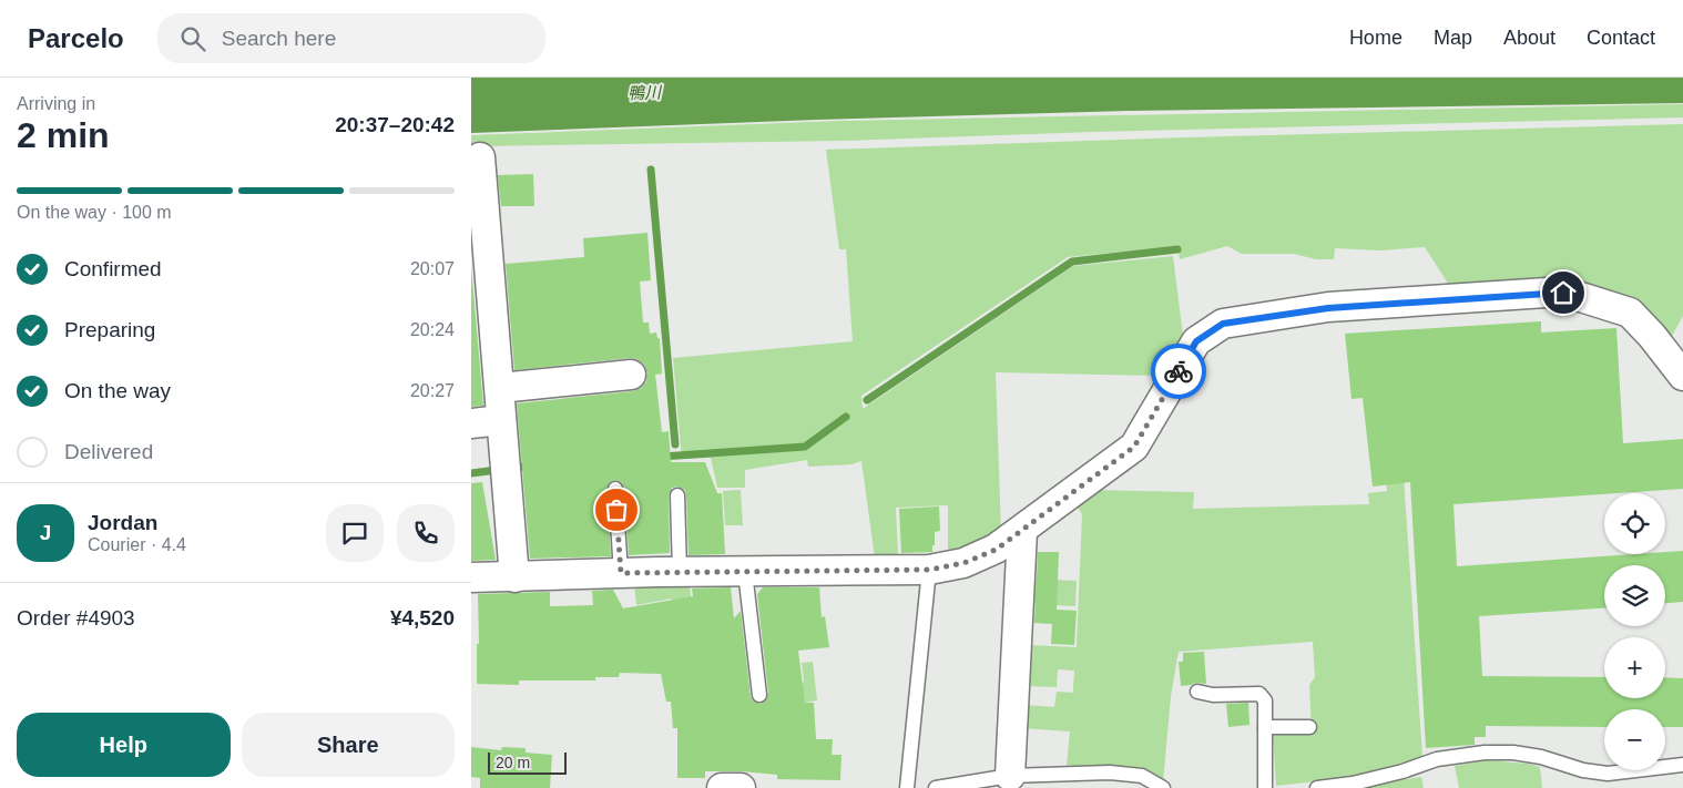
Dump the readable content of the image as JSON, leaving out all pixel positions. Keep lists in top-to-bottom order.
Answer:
{
  "water": ["鴨川"],
  "scale_bar": "20 m",
  "page": {
    "header": "Parcelo",
    "search": "Search here",
    "nav": [
      "Home",
      "Map",
      "About",
      "Contact"
    ],
    "heading": ["2 min", "Arriving in", "20:37–20:42"],
    "panel": [
      "Jordan",
      "Courier · 4.4",
      "Order #4903",
      "¥4,520"
    ],
    "bar": "On the way · 100 m",
    "list": [
      ["Confirmed", "20:07"],
      ["Preparing", "20:24"],
      ["On the way", "20:27"],
      "Delivered"
    ],
    "map_buttons": ["+", "−"],
    "round": "J",
    "buttons": ["Help", "Share"],
    "scale": "20 m"
  }
}
